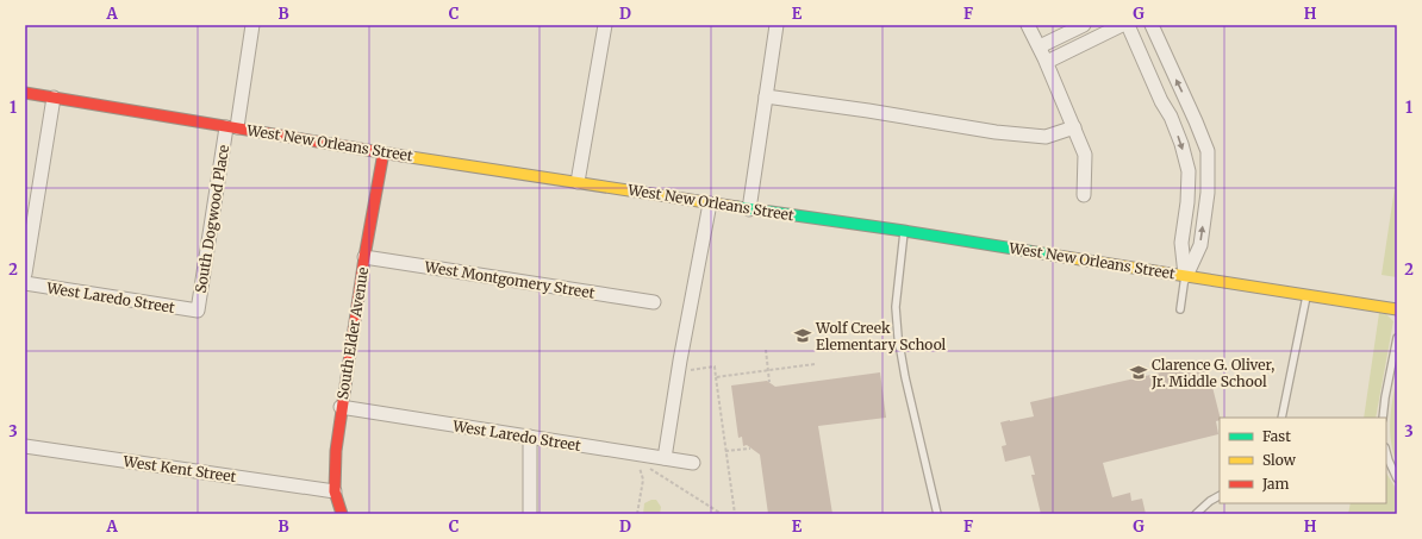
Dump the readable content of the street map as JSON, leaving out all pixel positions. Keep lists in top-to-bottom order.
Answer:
{
  "streets": {
    "street": [
      "West New Orleans Street",
      "South Dogwood Place",
      "West Montgomery Street",
      "West Laredo Street",
      "South Elder Avenue",
      "West Kent Street"
    ]
  },
  "crossings": [
    ["West New Orleans Street", "South Dogwood Place"],
    ["West New Orleans Street", "South Elder Avenue"],
    ["South Dogwood Place", "West Laredo Street"],
    ["West Montgomery Street", "South Elder Avenue"],
    ["West Laredo Street", "South Elder Avenue"],
    ["South Elder Avenue", "West Kent Street"]
  ],
  "places": {
    "school or university": ["Wolf Creek Elementary School", "Clarence G. Oliver, Jr. Middle School"]
  },
  "legend": ["Fast", "Slow", "Jam"],
  "grid": {
    "columns": [
      "A",
      "B",
      "C",
      "D",
      "E",
      "F",
      "G",
      "H"
    ],
    "rows": ["1", "2", "3"]
  }
}
